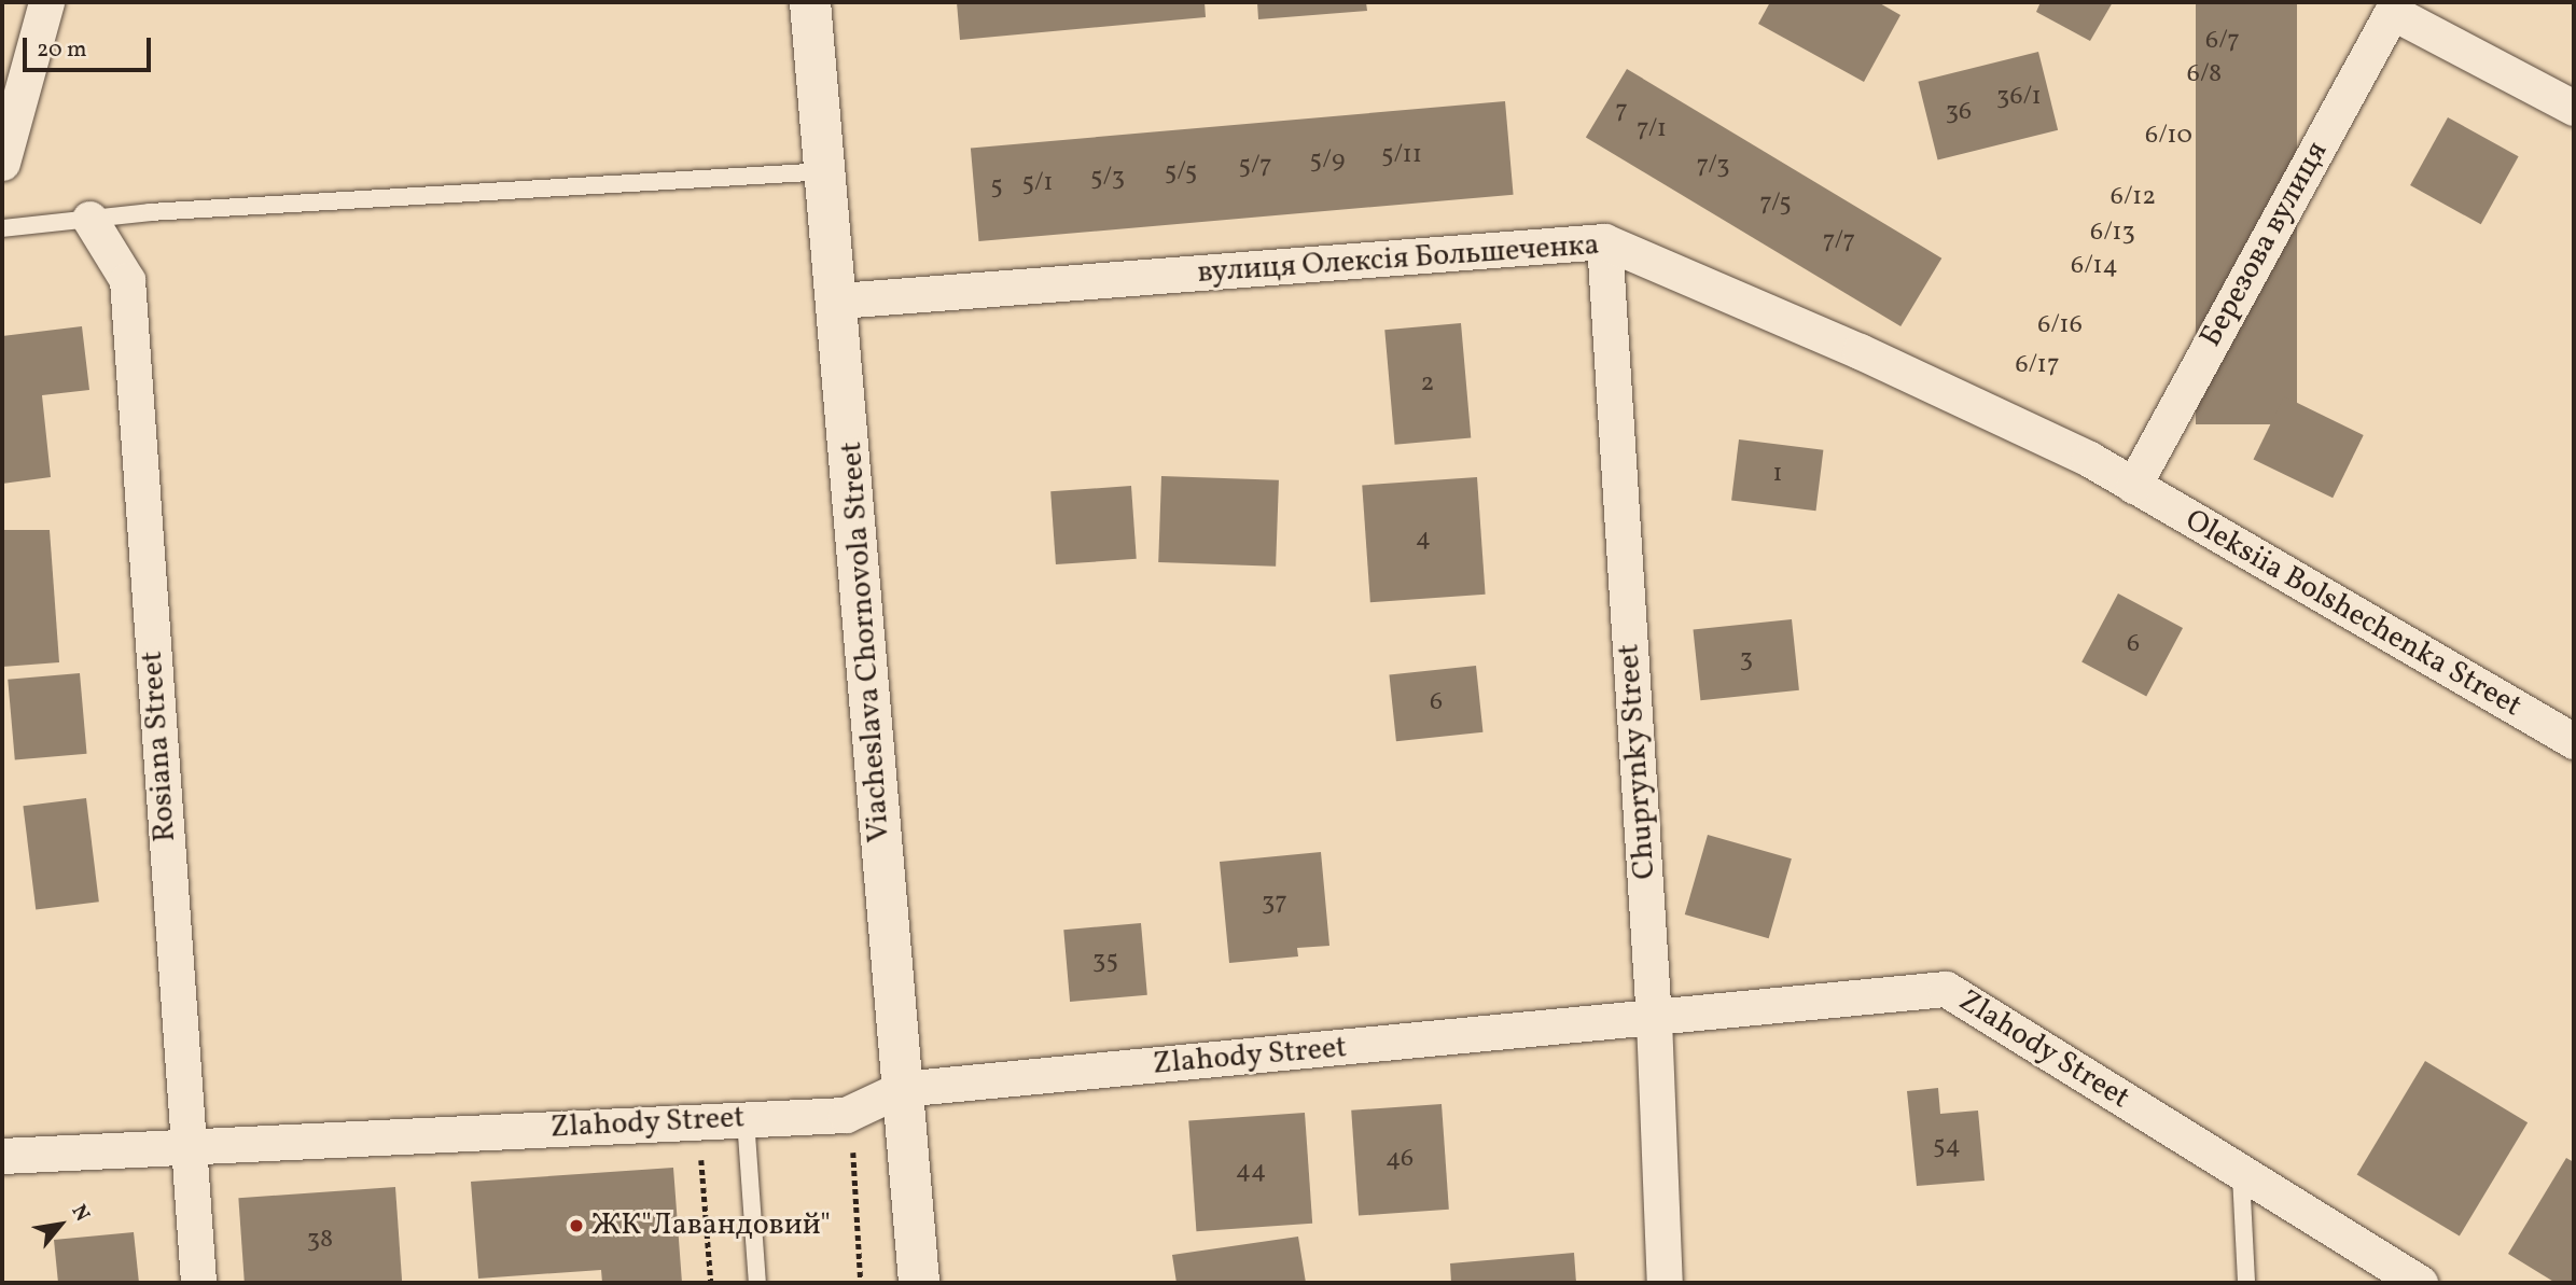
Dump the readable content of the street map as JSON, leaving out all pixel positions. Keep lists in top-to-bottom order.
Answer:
{
  "streets": {
    "street": [
      "Березова вулиця",
      "вулиця Олексія Большеченка",
      "Oleksiia Bolshechenka Street",
      "Viacheslava Chornovola Street",
      "Rosiana Street",
      "Chuprynky Street",
      "Zlahody Street"
    ]
  },
  "crossings": [
    ["Березова вулиця", "вулиця Олексія Большеченка"],
    ["Березова вулиця", "Oleksiia Bolshechenka Street"],
    ["вулиця Олексія Большеченка", "Oleksiia Bolshechenka Street"],
    ["вулиця Олексія Большеченка", "Viacheslava Chornovola Street"],
    ["вулиця Олексія Большеченка", "Chuprynky Street"],
    ["Viacheslava Chornovola Street", "Zlahody Street"],
    ["Rosiana Street", "Zlahody Street"],
    ["Chuprynky Street", "Zlahody Street"]
  ],
  "places": ["ЖК\"Лавандовий\""],
  "house_numbers": [
    "6/7",
    "6/8",
    "36/1",
    "7",
    "36",
    "7/1",
    "6/10",
    "5/11",
    "5/9",
    "5/7",
    "7/3",
    "5/5",
    "5/3",
    "5/1",
    "5",
    "6/12",
    "7/5",
    "6/13",
    "7/7",
    "6/14",
    "6/16",
    "6/17",
    "2",
    "1",
    "4",
    "6",
    "3",
    "6",
    "37",
    "35",
    "54",
    "46",
    "44",
    "38"
  ],
  "scale_bar": "20 m",
  "north": "top right"
}
